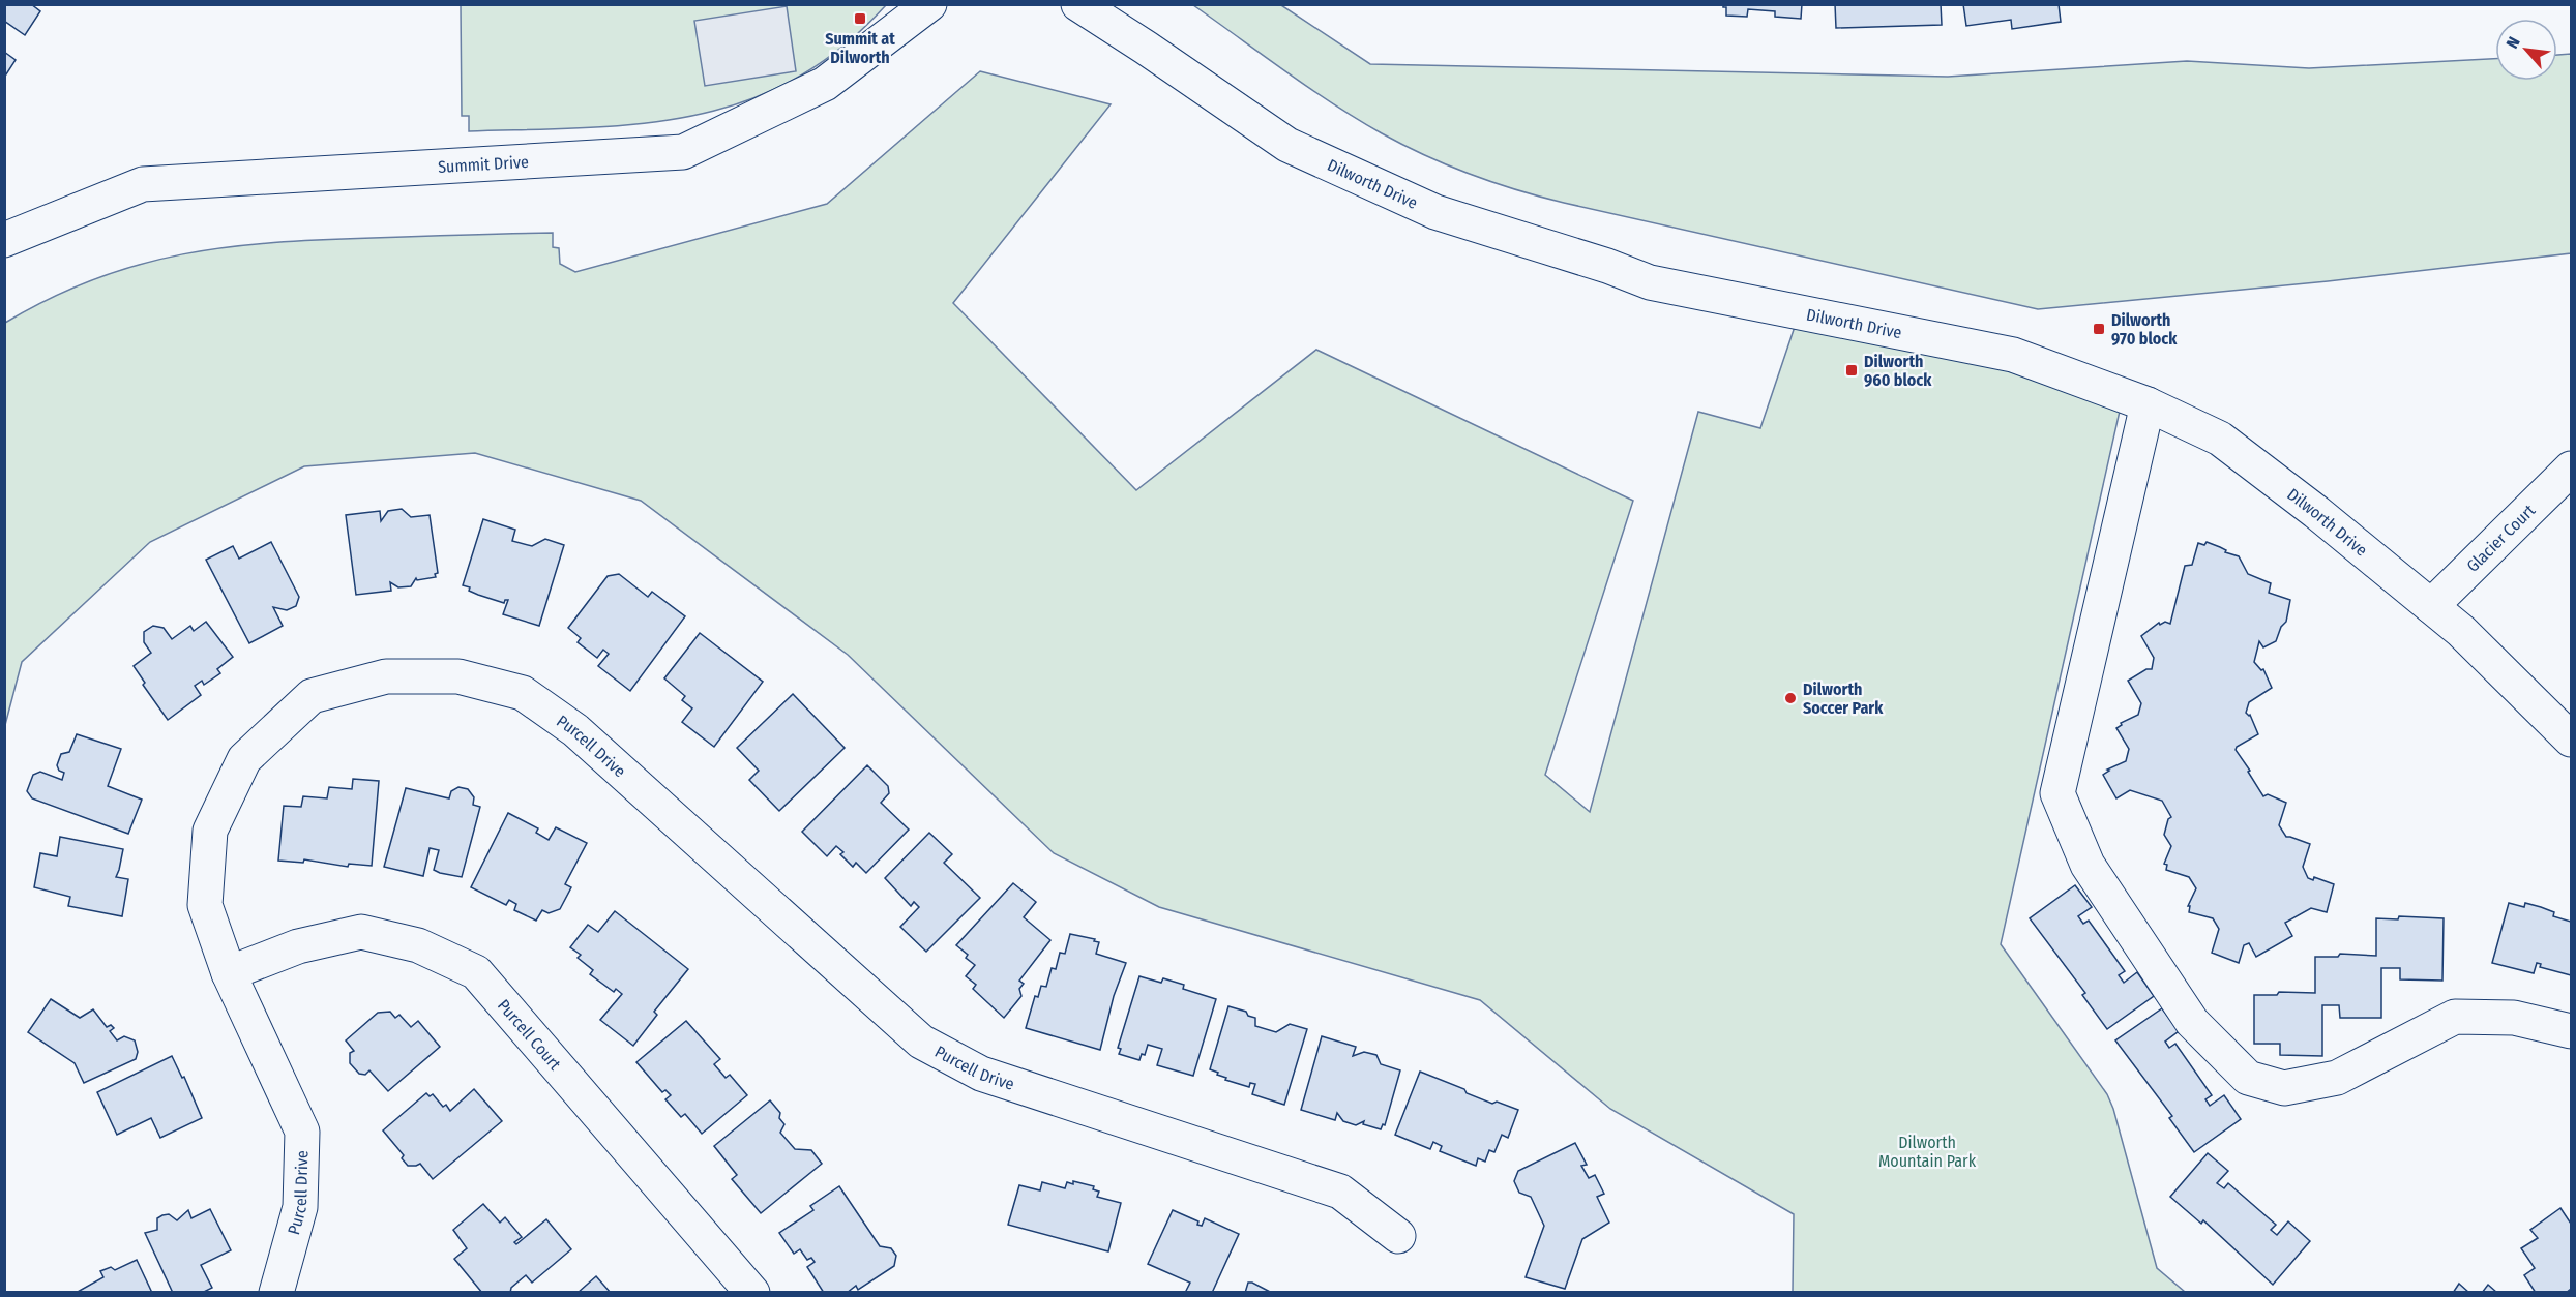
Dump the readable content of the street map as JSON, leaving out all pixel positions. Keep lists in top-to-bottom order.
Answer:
{
  "streets": {
    "street": [
      "Summit Drive",
      "Dilworth Drive",
      "Glacier Court",
      "Purcell Drive",
      "Purcell Court"
    ]
  },
  "crossings": [
    ["Dilworth Drive", "Glacier Court"],
    ["Purcell Drive", "Purcell Court"]
  ],
  "parks": ["Dilworth Mountain Park"],
  "places": {
    "transit": ["Summit at Dilworth", "Dilworth 970 block", "Dilworth 960 block"],
    "other": ["Dilworth Soccer Park"]
  },
  "north": "top left"
}
